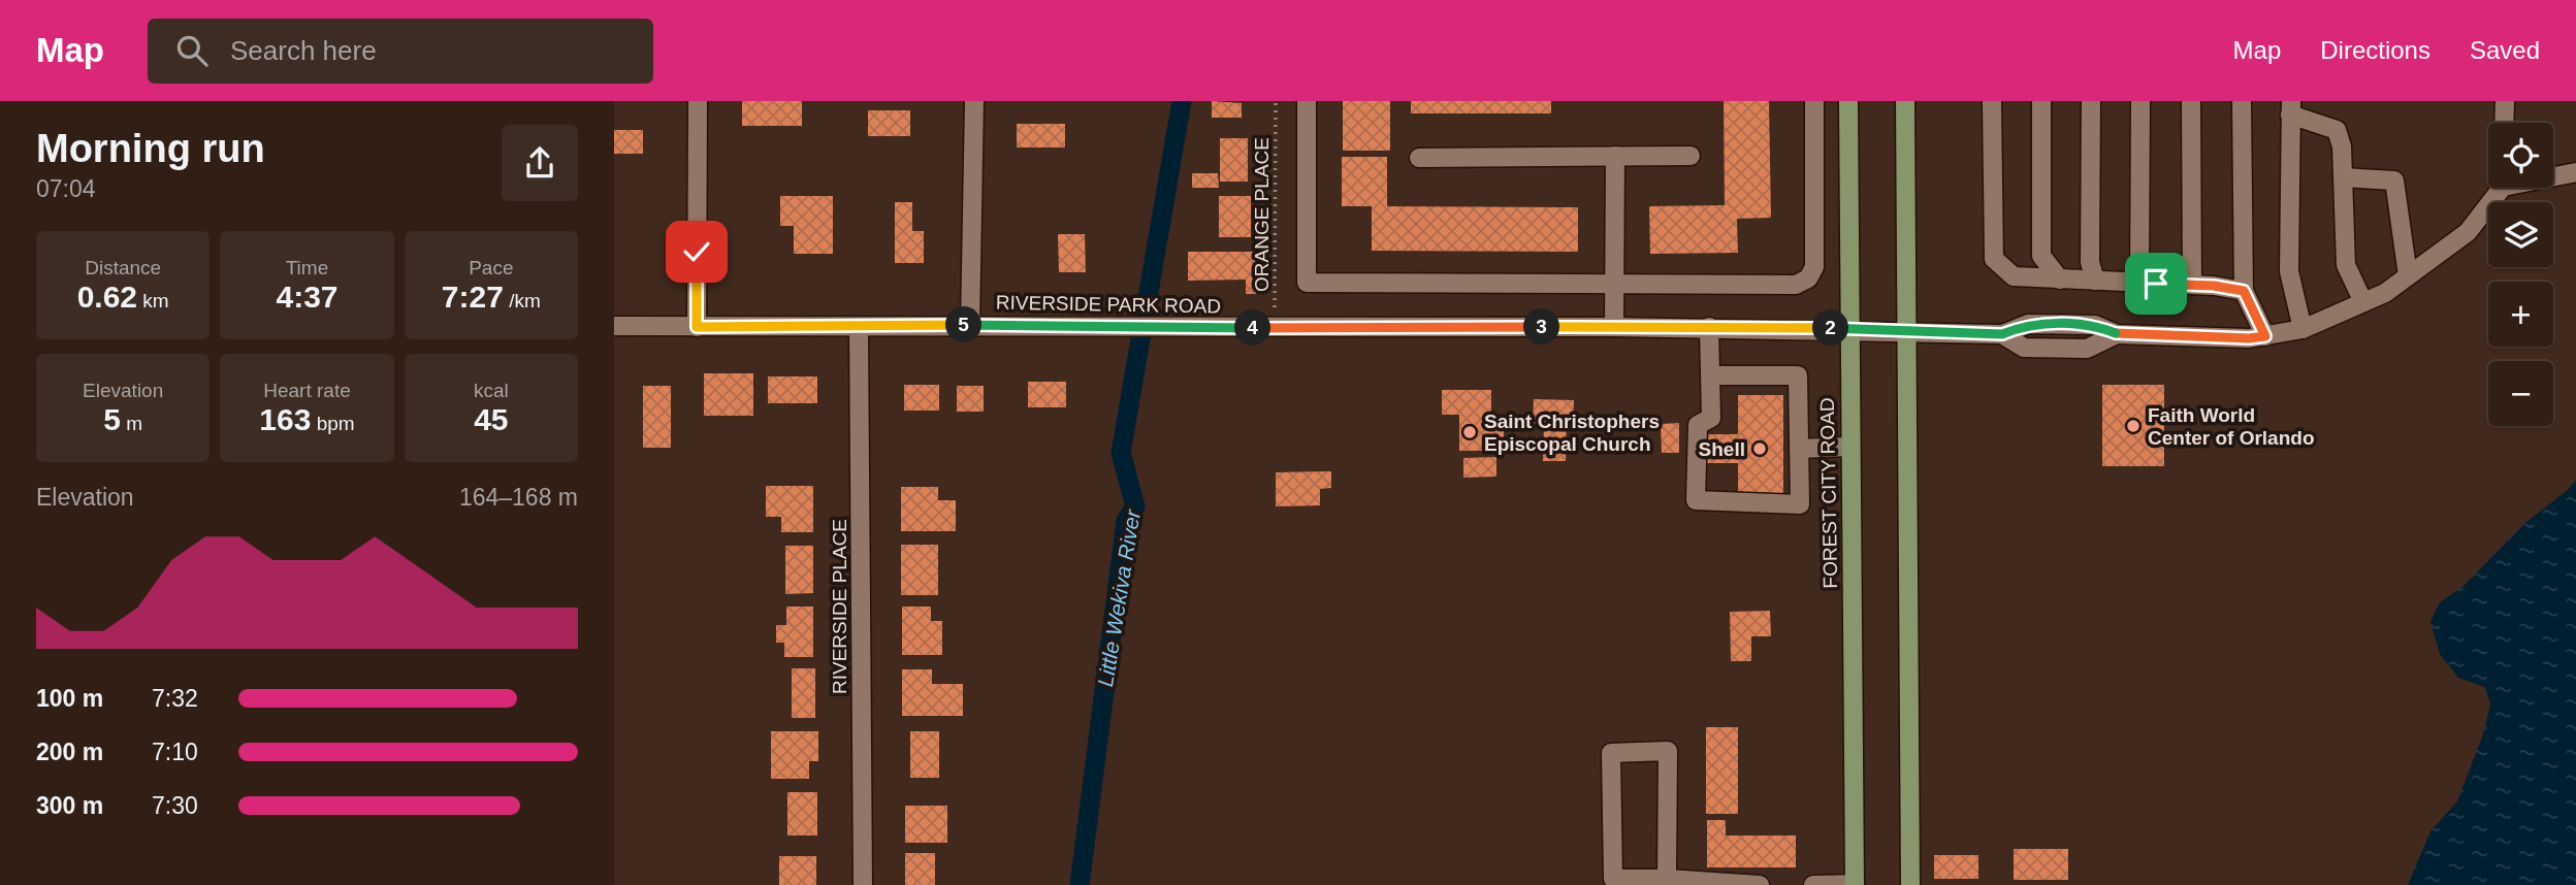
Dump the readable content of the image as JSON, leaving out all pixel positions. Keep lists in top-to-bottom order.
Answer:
{
  "streets": {
    "main road": ["FOREST CITY ROAD"],
    "street": ["RIVERSIDE PARK ROAD", "RIVERSIDE PLACE"],
    "path": ["ORANGE PLACE"]
  },
  "crossings": [
    ["ORANGE PLACE", "RIVERSIDE PARK ROAD"],
    ["RIVERSIDE PARK ROAD", "FOREST CITY ROAD"],
    ["RIVERSIDE PARK ROAD", "RIVERSIDE PLACE"]
  ],
  "water": ["Little Wekiva River"],
  "places": ["Faith World Center of Orlando", "Saint Christophers Episcopal Church", "Shell"],
  "page": {
    "header": "Map",
    "search": "Search here",
    "nav": ["Map", "Directions", "Saved"],
    "heading": ["Morning run", "07:04"],
    "map_buttons": ["+", "−"],
    "stats": [
      ["Distance", "0.62 km"],
      ["Time", "4:37"],
      ["Pace", "7:27 /km"],
      ["Elevation", "5 m"],
      ["Heart rate", "163 bpm"],
      ["kcal", "45"]
    ],
    "pins": [
      "5",
      "3",
      "2",
      "4"
    ],
    "chart": ["Elevation", "164–168 m"],
    "list": [
      {
        "name": "100 m",
        "note": "7:32"
      },
      {
        "name": "200 m",
        "note": "7:10"
      },
      {
        "name": "300 m",
        "note": "7:30"
      }
    ]
  }
}
